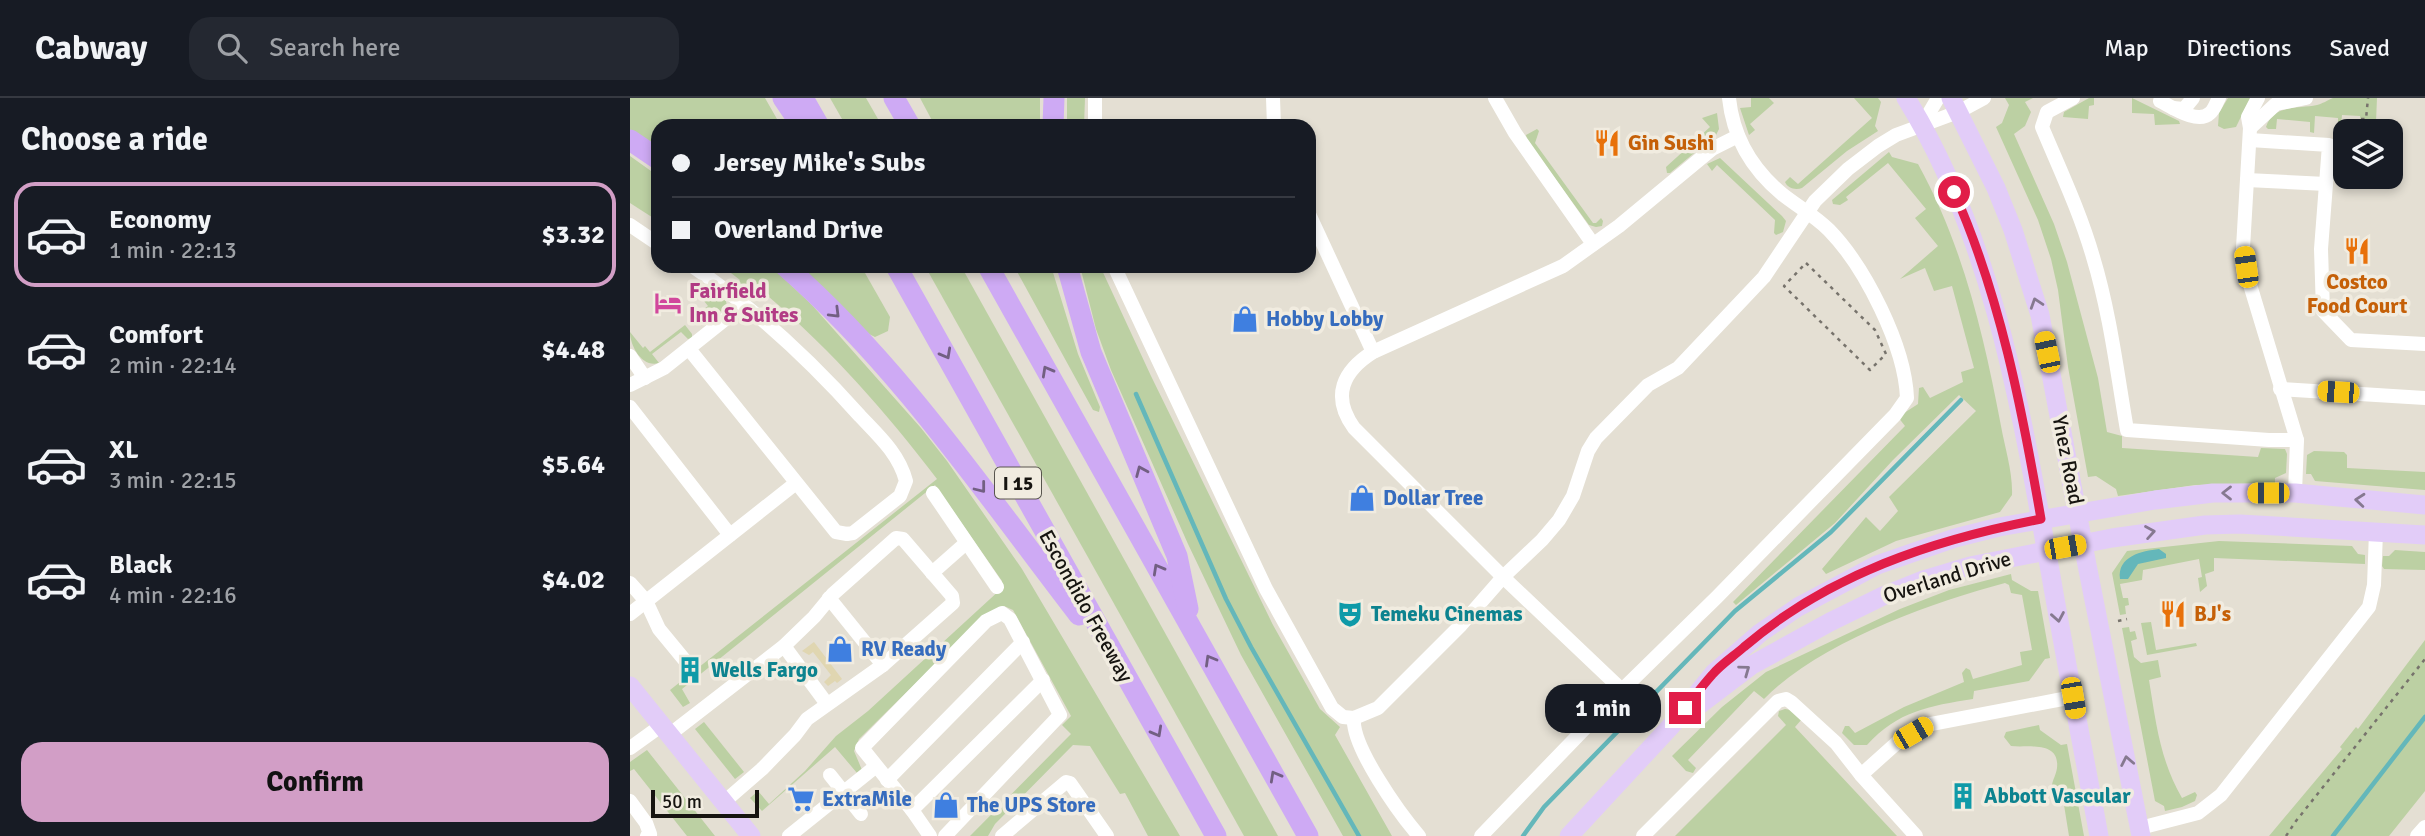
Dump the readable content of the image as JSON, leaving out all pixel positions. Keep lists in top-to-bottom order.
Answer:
{
  "streets": {
    "highway": ["I 15", "Escondido Freeway"],
    "main road": ["Ynez Road", "Overland Drive"]
  },
  "crossings": [
    ["Ynez Road", "Overland Drive"]
  ],
  "places": {
    "restaurant": ["Gin Sushi", "Costco Food Court", "BJ's"],
    "hotel": ["Fairfield Inn & Suites"],
    "shop": [
      "Hobby Lobby",
      "Dollar Tree",
      "RV Ready",
      "The UPS Store"
    ],
    "theatre": ["Temeku Cinemas"],
    "building": ["Wells Fargo", "Abbott Vascular"],
    "supermarket": ["ExtraMile"]
  },
  "scale_bar": "50 m",
  "page": {
    "header": "Cabway",
    "search": "Search here",
    "nav": ["Map", "Directions", "Saved"],
    "heading": "Choose a ride",
    "banner": ["Jersey Mike's Subs", "Overland Drive"],
    "list": [
      {
        "name": "Economy",
        "note": "1 min · 22:13",
        "value": "$3.32"
      },
      {
        "name": "Comfort",
        "note": "2 min · 22:14",
        "value": "$4.48"
      },
      {
        "name": "XL",
        "note": "3 min · 22:15",
        "value": "$5.64"
      },
      {
        "name": "Black",
        "note": "4 min · 22:16",
        "value": "$4.02"
      }
    ],
    "bubble": "1 min",
    "buttons": "Confirm",
    "scale": "50 m"
  }
}
